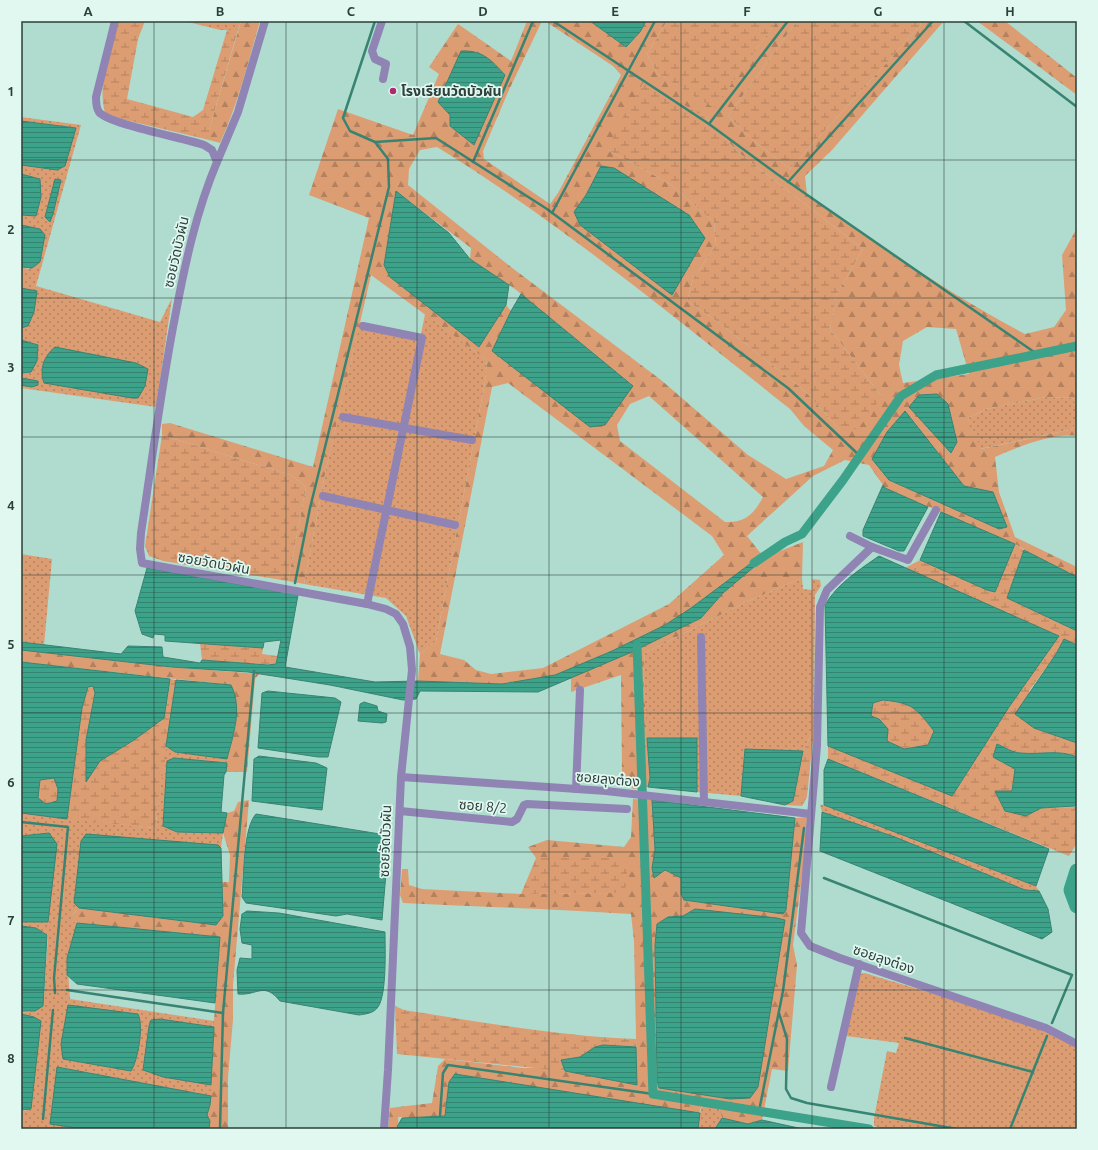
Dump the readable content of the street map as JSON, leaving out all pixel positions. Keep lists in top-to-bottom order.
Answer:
{
  "streets": {
    "street": ["ซอยวัดบัวผัน", "ซอยลุงต๋อง", "ซอย 8/2"]
  },
  "crossings": [
    ["ซอยวัดบัวผัน", "ซอยลุงต๋อง"],
    ["ซอยวัดบัวผัน", "ซอย 8/2"]
  ],
  "places": ["โรงเรียนวัดบัวผัน"],
  "grid": {
    "columns": [
      "A",
      "B",
      "C",
      "D",
      "E",
      "F",
      "G",
      "H"
    ],
    "rows": [
      "1",
      "2",
      "3",
      "4",
      "5",
      "6",
      "7",
      "8"
    ]
  }
}
